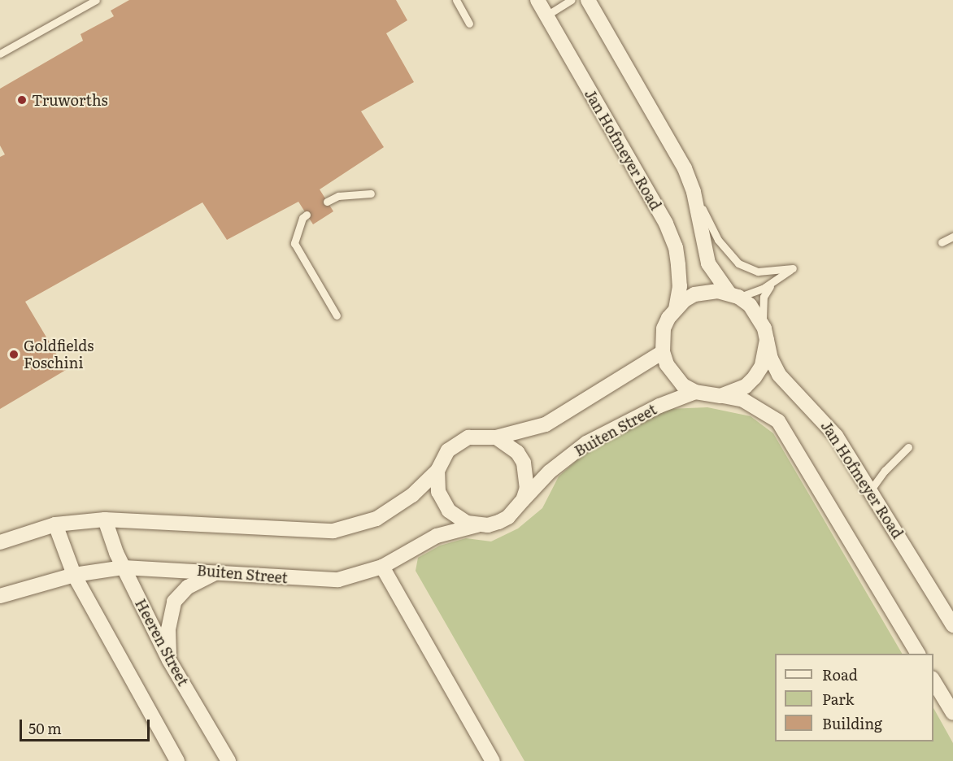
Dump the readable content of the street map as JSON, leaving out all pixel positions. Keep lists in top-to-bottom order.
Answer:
{
  "streets": {
    "street": ["Jan Hofmeyer Road", "Buiten Street", "Heeren Street"]
  },
  "crossings": [
    ["Jan Hofmeyer Road", "Buiten Street"],
    ["Buiten Street", "Heeren Street"]
  ],
  "places": ["Truworths", "Goldfields Foschini"],
  "legend": ["Road", "Park", "Building"],
  "scale_bar": "50 m"
}
